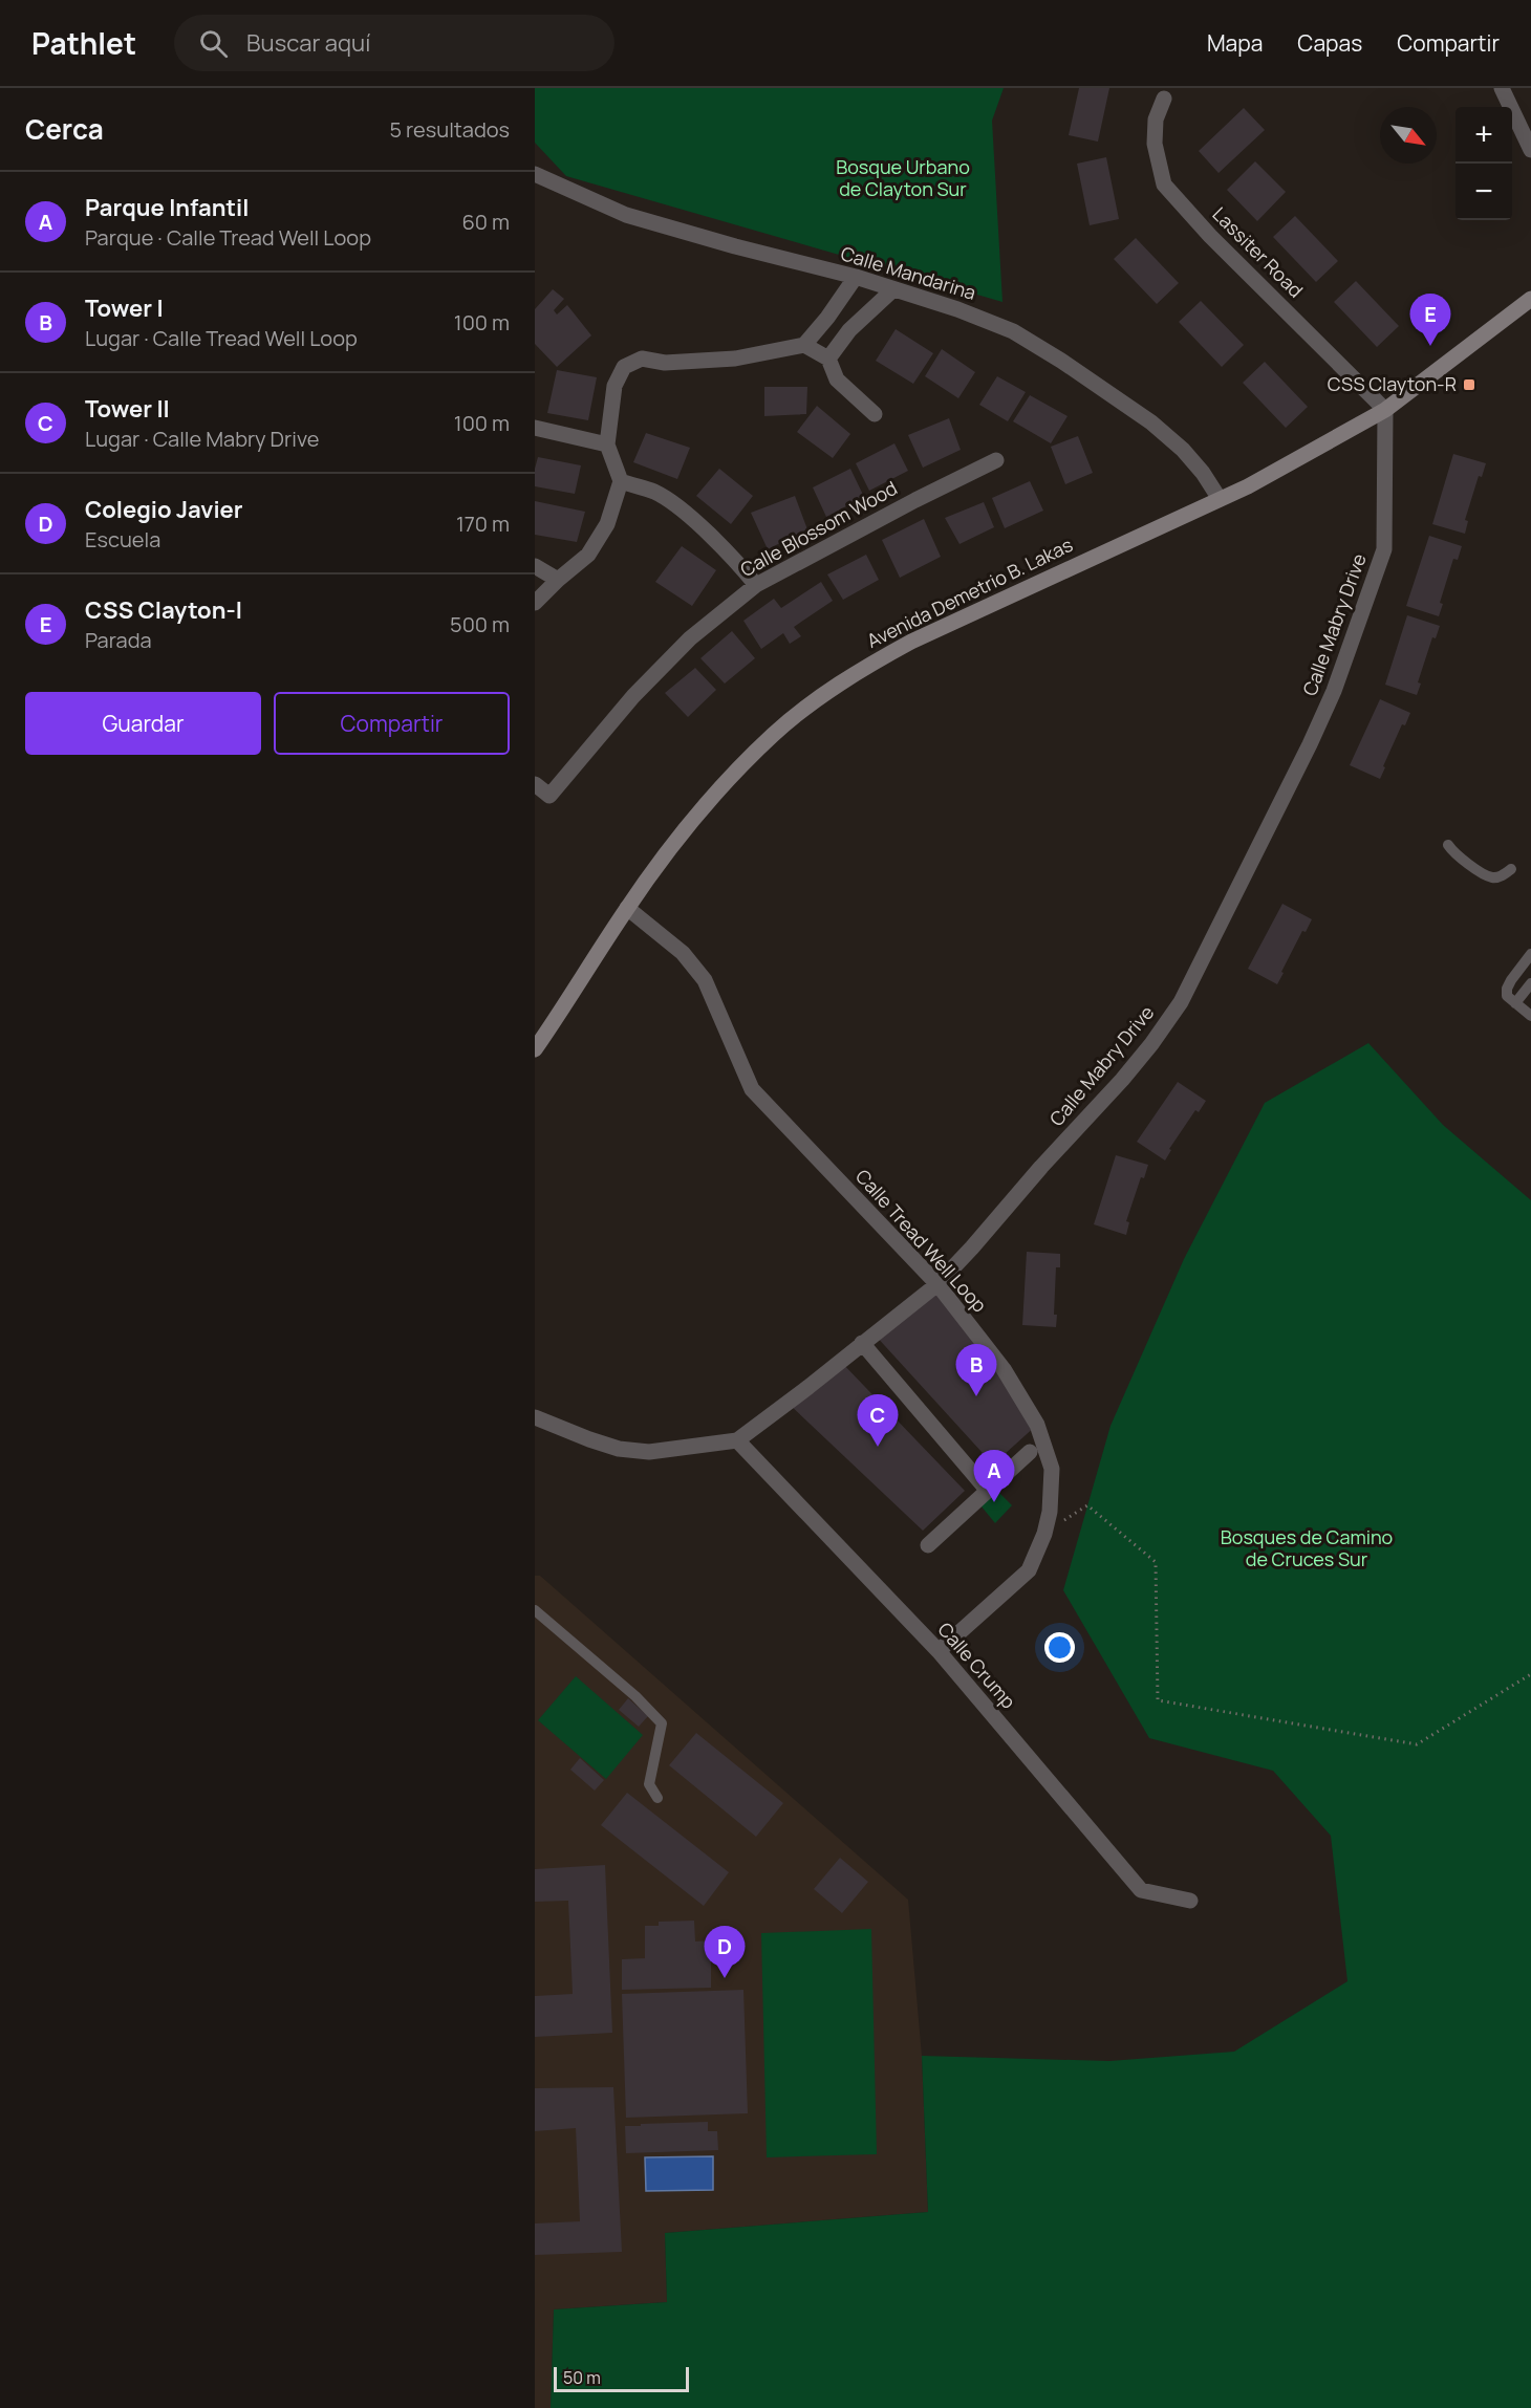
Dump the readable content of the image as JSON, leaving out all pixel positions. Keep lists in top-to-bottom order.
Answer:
{
  "streets": {
    "street": [
      "Lassiter Road",
      "Calle Mandarina",
      "Calle Blossom Wood",
      "Avenida Demetrio B. Lakas",
      "Calle Mabry Drive",
      "Calle Tread Well Loop",
      "Calle Crump"
    ]
  },
  "crossings": [
    ["Lassiter Road", "Avenida Demetrio B. Lakas"],
    ["Lassiter Road", "Calle Mabry Drive"],
    ["Calle Mandarina", "Avenida Demetrio B. Lakas"],
    ["Avenida Demetrio B. Lakas", "Calle Mabry Drive"],
    ["Avenida Demetrio B. Lakas", "Calle Tread Well Loop"],
    ["Calle Mabry Drive", "Calle Tread Well Loop"],
    ["Calle Mabry Drive", "Calle Crump"],
    ["Calle Tread Well Loop", "Calle Crump"]
  ],
  "parks": ["Bosque Urbano de Clayton Sur", "Bosques de Camino de Cruces Sur"],
  "places": {
    "transit": ["CSS Clayton-R"]
  },
  "scale_bar": "50 m",
  "north": "bottom right",
  "page": {
    "header": "Pathlet",
    "search": "Buscar aquí",
    "nav": ["Mapa", "Capas", "Compartir"],
    "heading": ["Cerca", "5 resultados"],
    "map_buttons": ["+", "−"],
    "list": [
      {
        "mark": "A",
        "name": "Parque Infantil",
        "note": "Parque · Calle Tread Well Loop",
        "value": "60 m"
      },
      {
        "mark": "B",
        "name": "Tower I",
        "note": "Lugar · Calle Tread Well Loop",
        "value": "100 m"
      },
      {
        "mark": "C",
        "name": "Tower II",
        "note": "Lugar · Calle Mabry Drive",
        "value": "100 m"
      },
      {
        "mark": "D",
        "name": "Colegio Javier",
        "note": "Escuela",
        "value": "170 m"
      },
      {
        "mark": "E",
        "name": "CSS Clayton-I",
        "note": "Parada",
        "value": "500 m"
      }
    ],
    "pins": [
      "E",
      "B",
      "C",
      "A",
      "D"
    ],
    "buttons": ["Guardar", "Compartir"],
    "scale": "50 m"
  }
}
